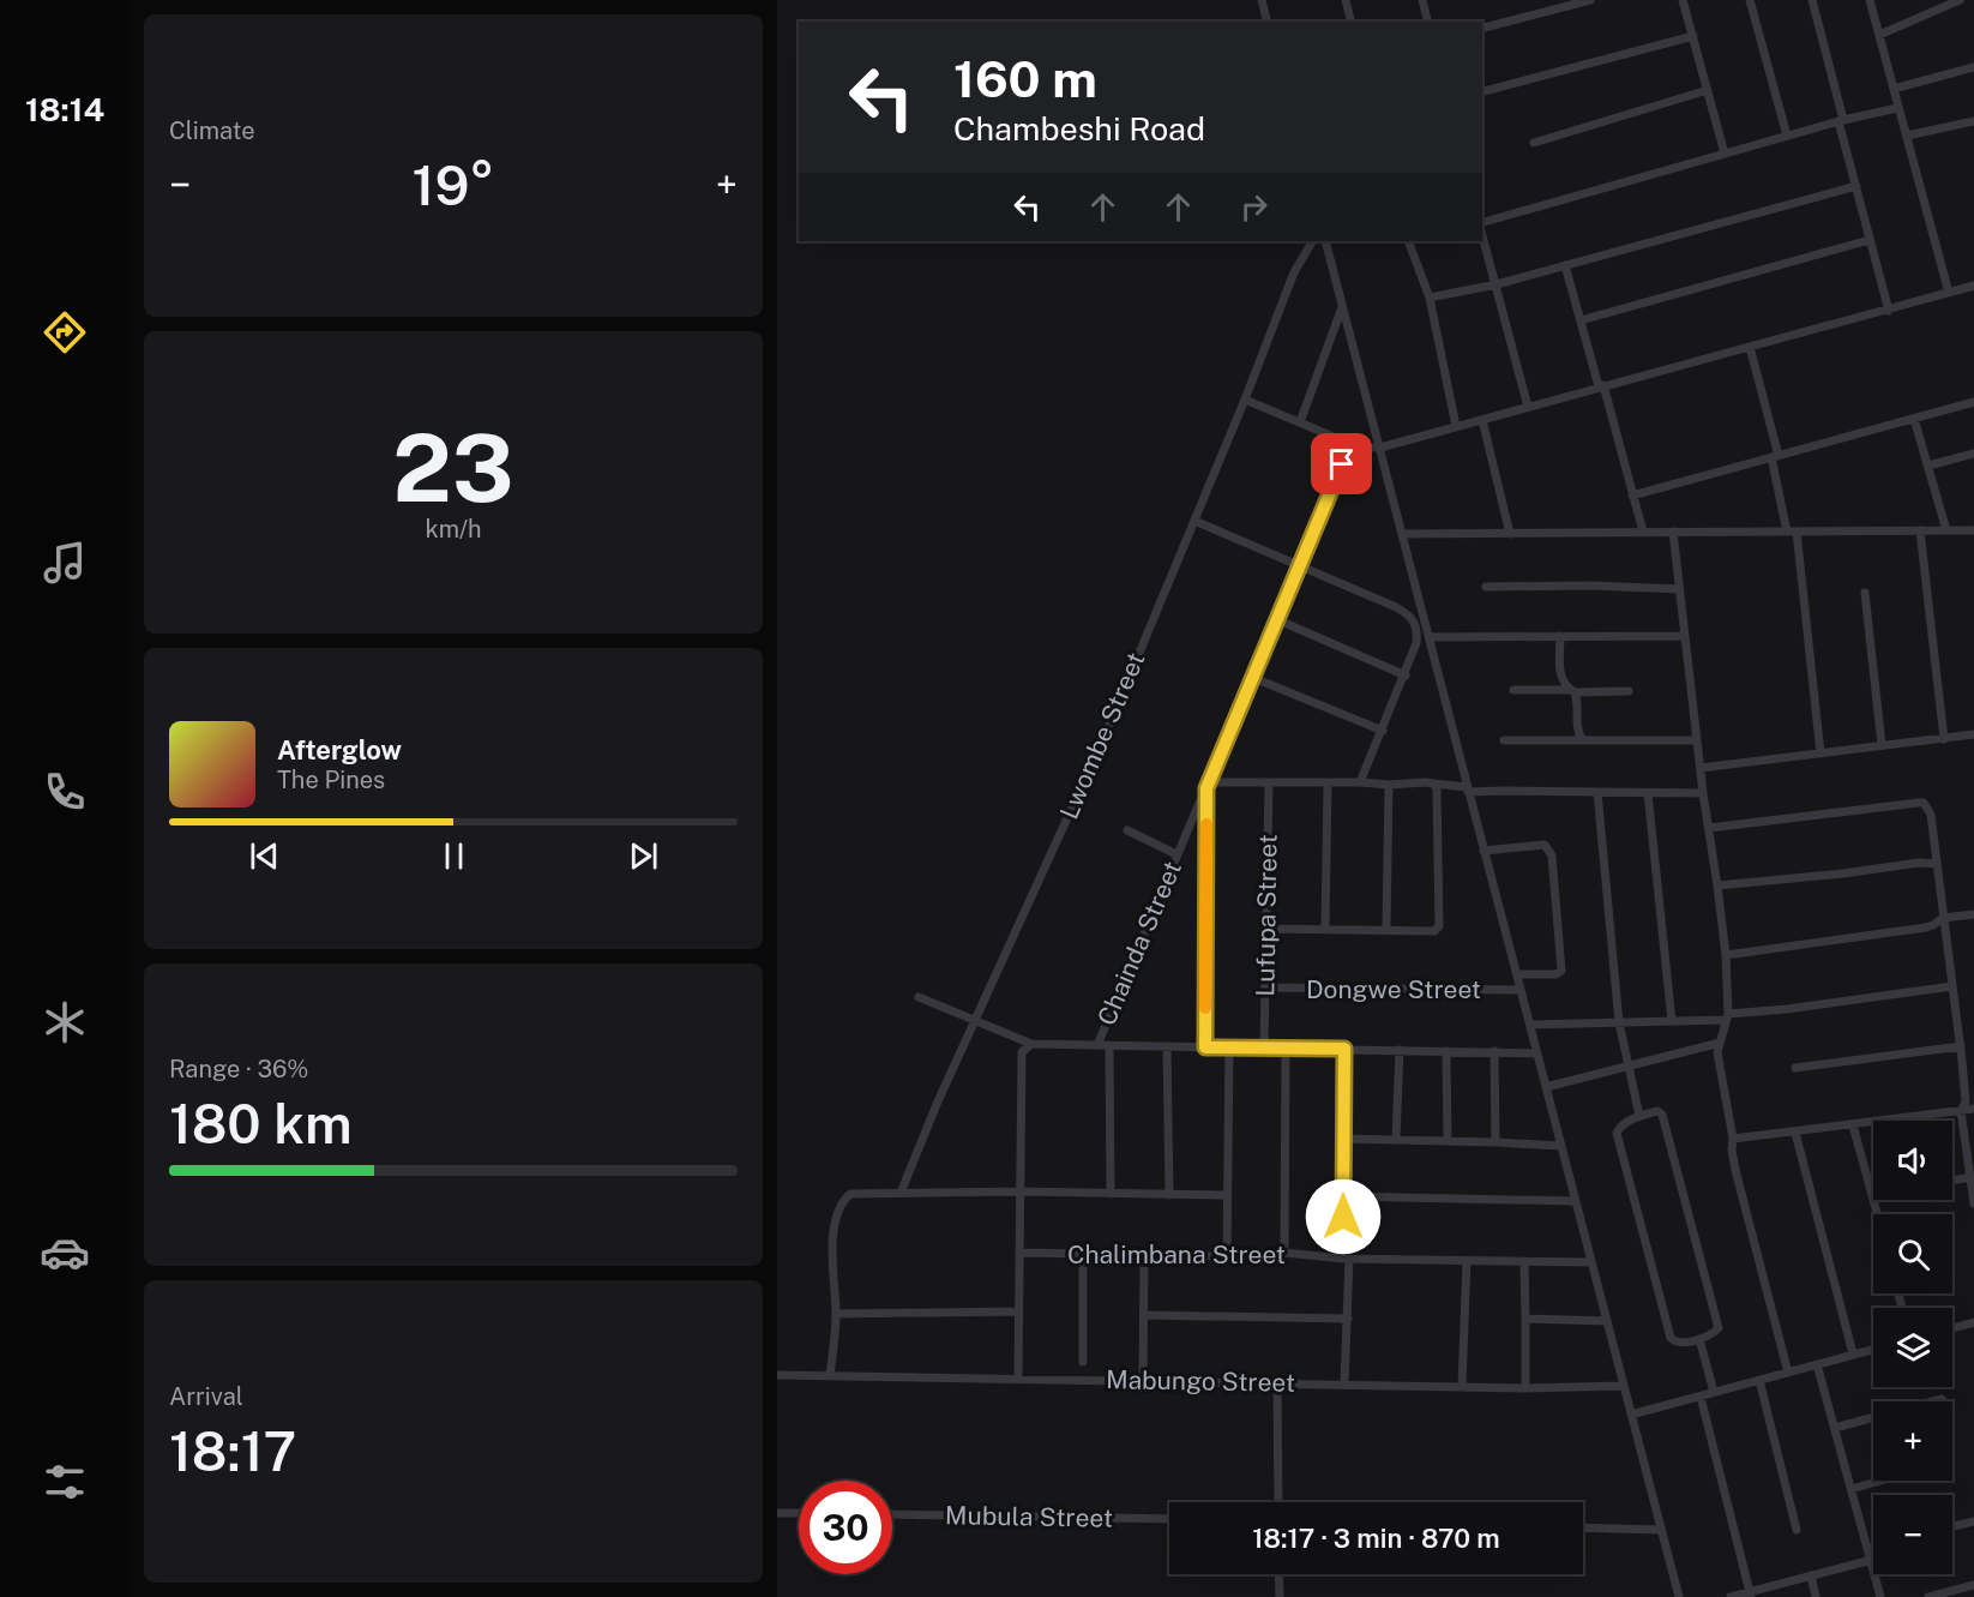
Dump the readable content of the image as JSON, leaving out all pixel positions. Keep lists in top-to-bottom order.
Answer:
{
  "streets": {
    "street": [
      "Lwombe Street",
      "Lufupa Street",
      "Chainda Street",
      "Dongwe Street",
      "Chalimbana Street",
      "Mabungo Street",
      "Mubula Street"
    ]
  },
  "crossings": [
    ["Lufupa Street", "Dongwe Street"]
  ],
  "page": {
    "tabs": "18:14",
    "tile": [
      "Climate",
      ["23", "km/h"],
      ["Range · 36%", "180 km"],
      ["Arrival", "18:17"]
    ],
    "turn": ["160 m", "Chambeshi Road"],
    "heat": ["−", "19°", "+"],
    "song": ["Afterglow", "The Pines"],
    "map_buttons": ["+", "−"],
    "limit": "30",
    "trip": "18:17 · 3 min · 870 m"
  }
}
